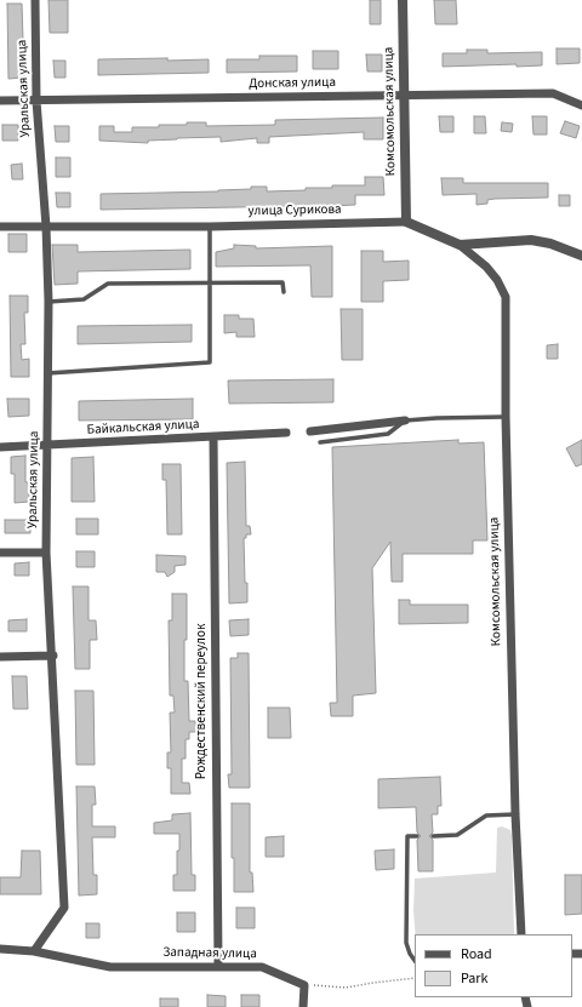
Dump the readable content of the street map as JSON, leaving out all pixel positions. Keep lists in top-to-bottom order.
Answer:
{
  "streets": {
    "street": [
      "Донская улица",
      "Уральская улица",
      "Комсомольская улица",
      "улица Сурикова",
      "Байкальская улица",
      "Рождественский переулок",
      "Западная улица"
    ]
  },
  "crossings": [
    ["Донская улица", "Уральская улица"],
    ["Донская улица", "Комсомольская улица"],
    ["Уральская улица", "улица Сурикова"],
    ["Уральская улица", "Байкальская улица"],
    ["Уральская улица", "Западная улица"],
    ["Комсомольская улица", "улица Сурикова"],
    ["Байкальская улица", "Рождественский переулок"],
    ["Рождественский переулок", "Западная улица"]
  ],
  "legend": ["Road", "Park"]
}
